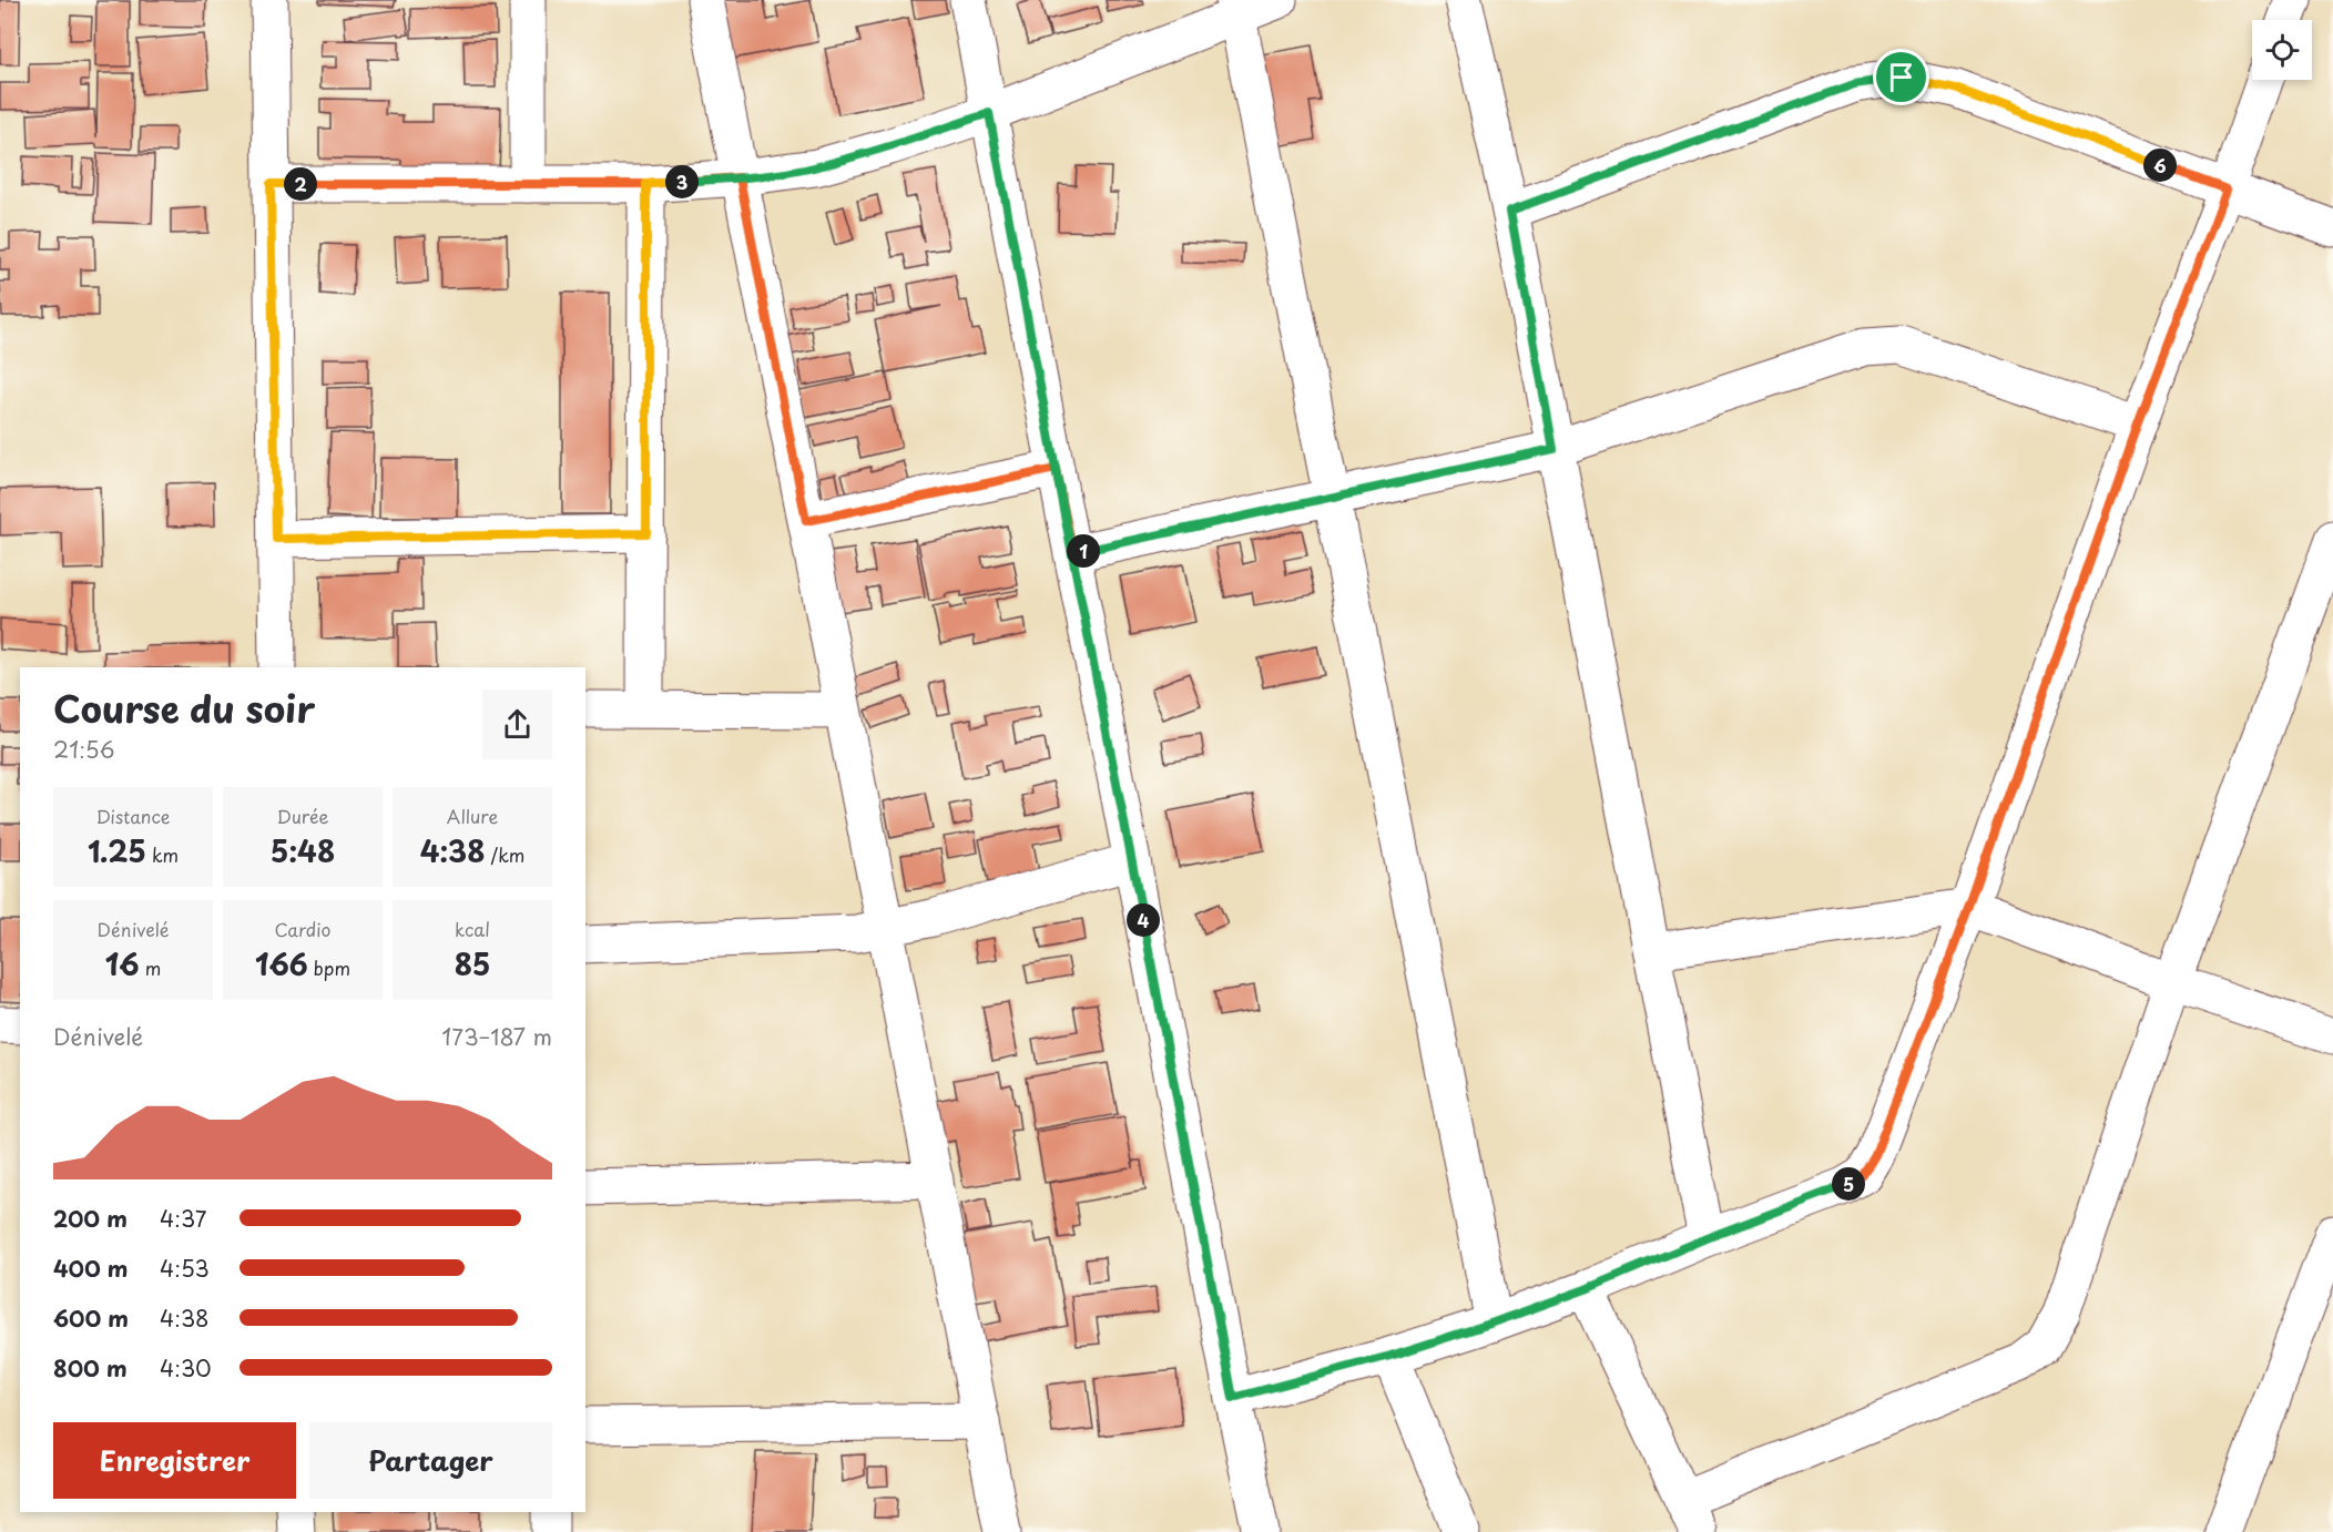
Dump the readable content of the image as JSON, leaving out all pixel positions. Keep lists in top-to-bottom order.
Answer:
{
  "page": {
    "pins": [
      "6",
      "3",
      "2",
      "1",
      "4",
      "5"
    ],
    "heading": ["Course du soir", "21:56"],
    "stats": [
      ["Distance", "1.25 km"],
      ["Durée", "5:48"],
      ["Allure", "4:38 /km"],
      ["Dénivelé", "16 m"],
      ["Cardio", "166 bpm"],
      ["kcal", "85"]
    ],
    "chart": ["Dénivelé", "173–187 m"],
    "list": [
      {
        "name": "200 m",
        "note": "4:37"
      },
      {
        "name": "400 m",
        "note": "4:53"
      },
      {
        "name": "600 m",
        "note": "4:38"
      },
      {
        "name": "800 m",
        "note": "4:30"
      }
    ],
    "buttons": ["Enregistrer", "Partager"]
  }
}
